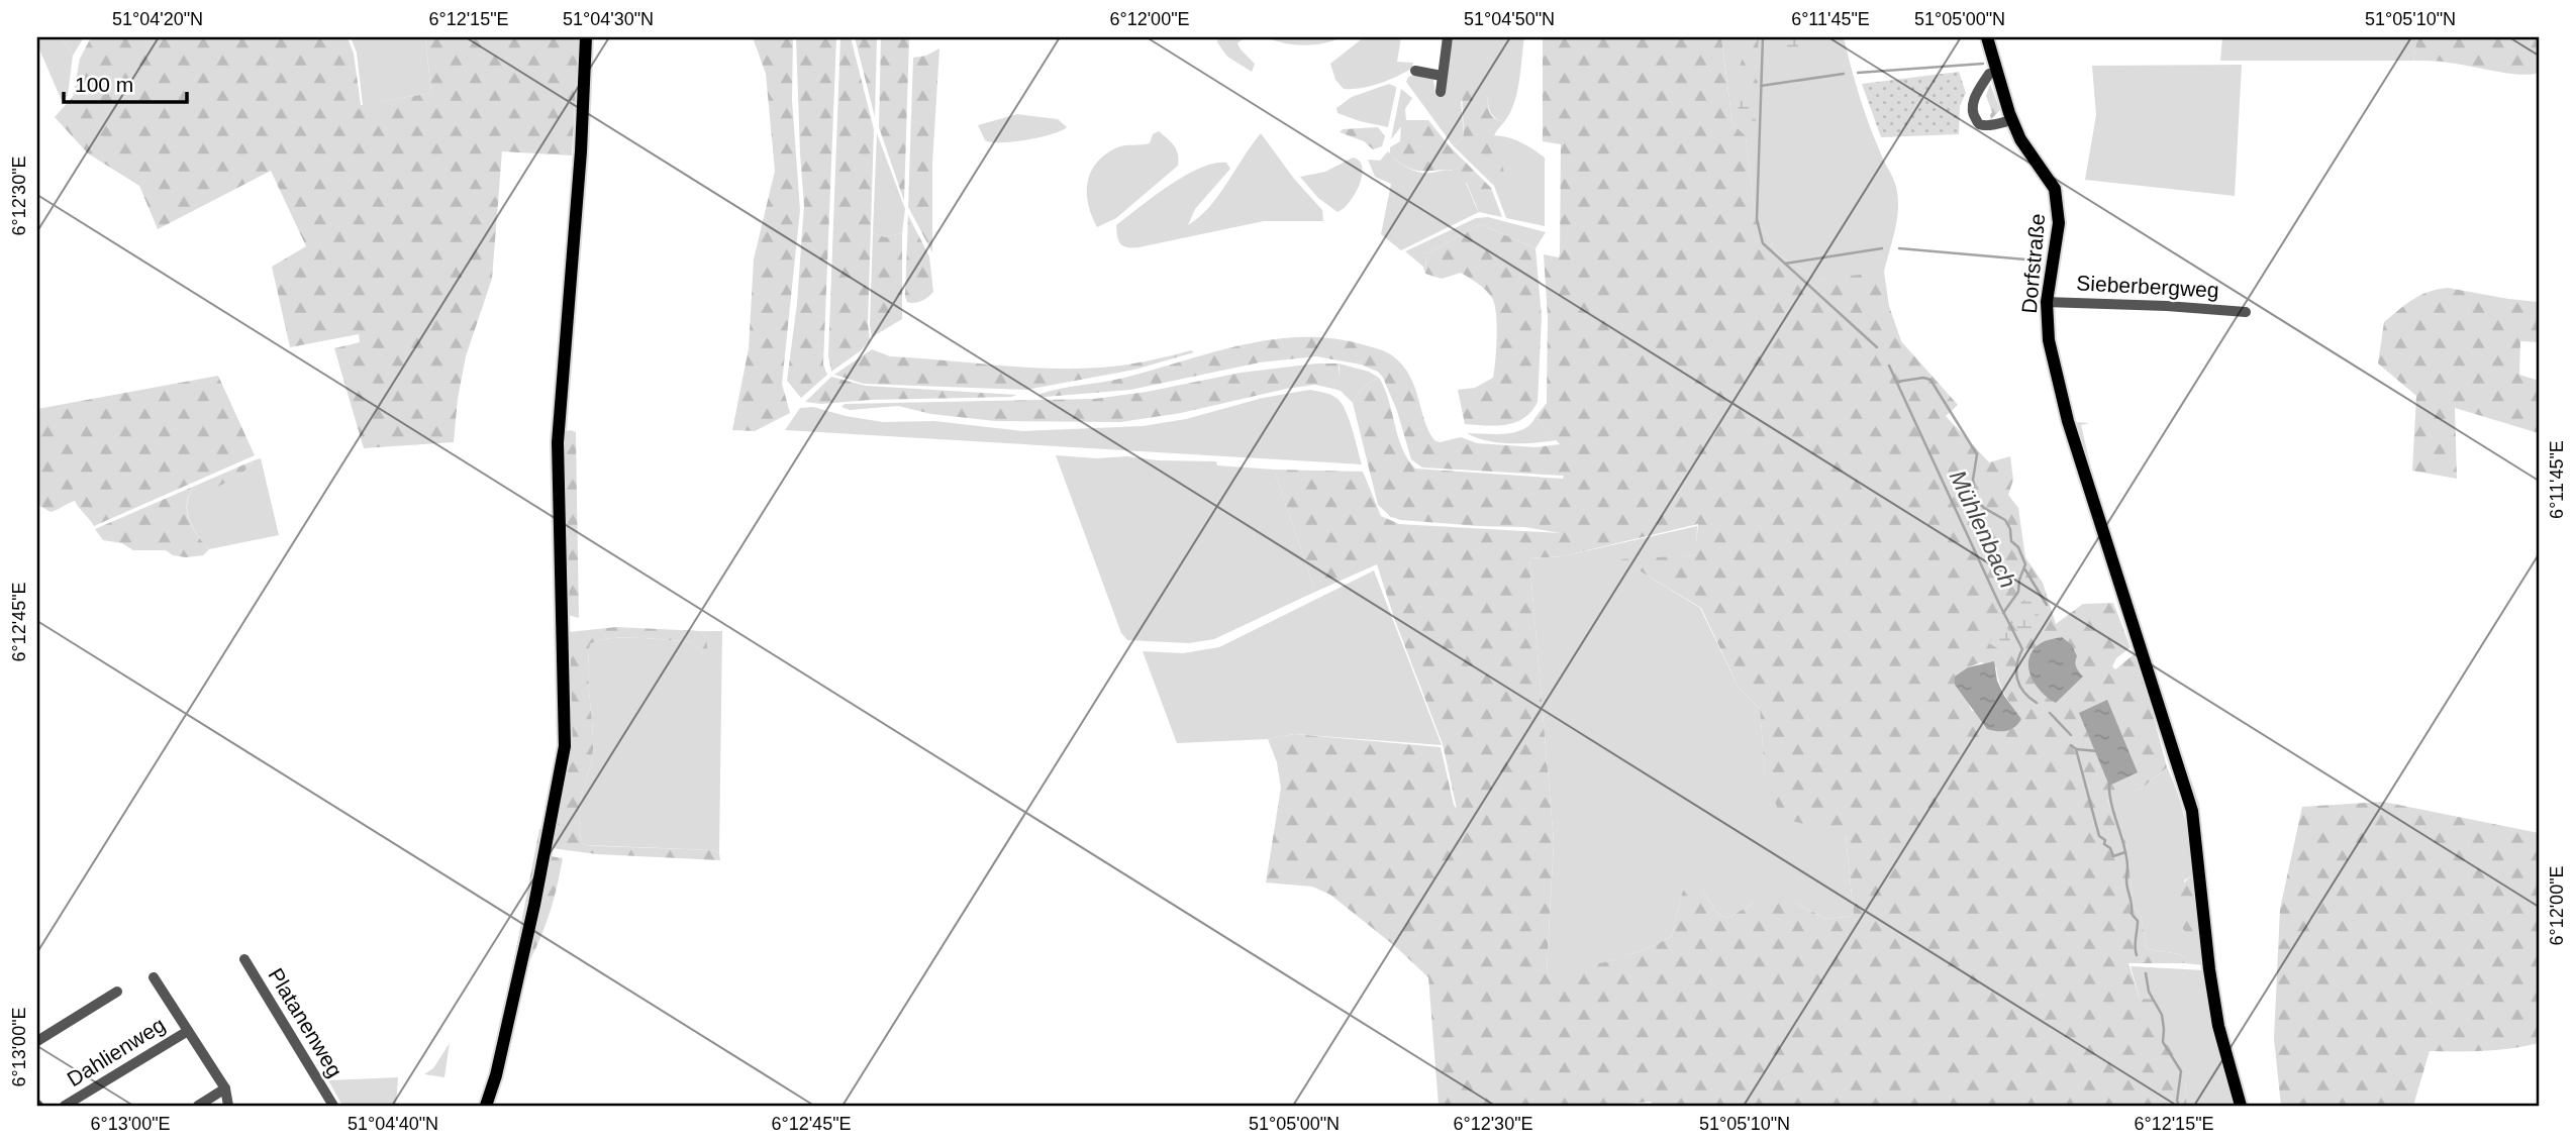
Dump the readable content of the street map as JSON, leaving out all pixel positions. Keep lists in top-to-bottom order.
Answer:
{
  "streets": {
    "main road": ["Dorfstraße"],
    "street": ["Sieberbergweg", "Platanenweg", "Dahlienweg"]
  },
  "crossings": [
    ["Dorfstraße", "Sieberbergweg"]
  ],
  "water": ["Mühlenbach"],
  "scale_bar": "100 m",
  "coordinates": [
    "51°04'20\"N",
    "6°12'15\"E",
    "51°04'30\"N",
    "6°12'00\"E",
    "51°04'50\"N",
    "6°11'45\"E",
    "51°05'00\"N",
    "51°05'10\"N",
    "6°12'30\"E",
    "6°12'45\"E",
    "6°13'00\"E",
    "51°04'40\"N"
  ]
}
